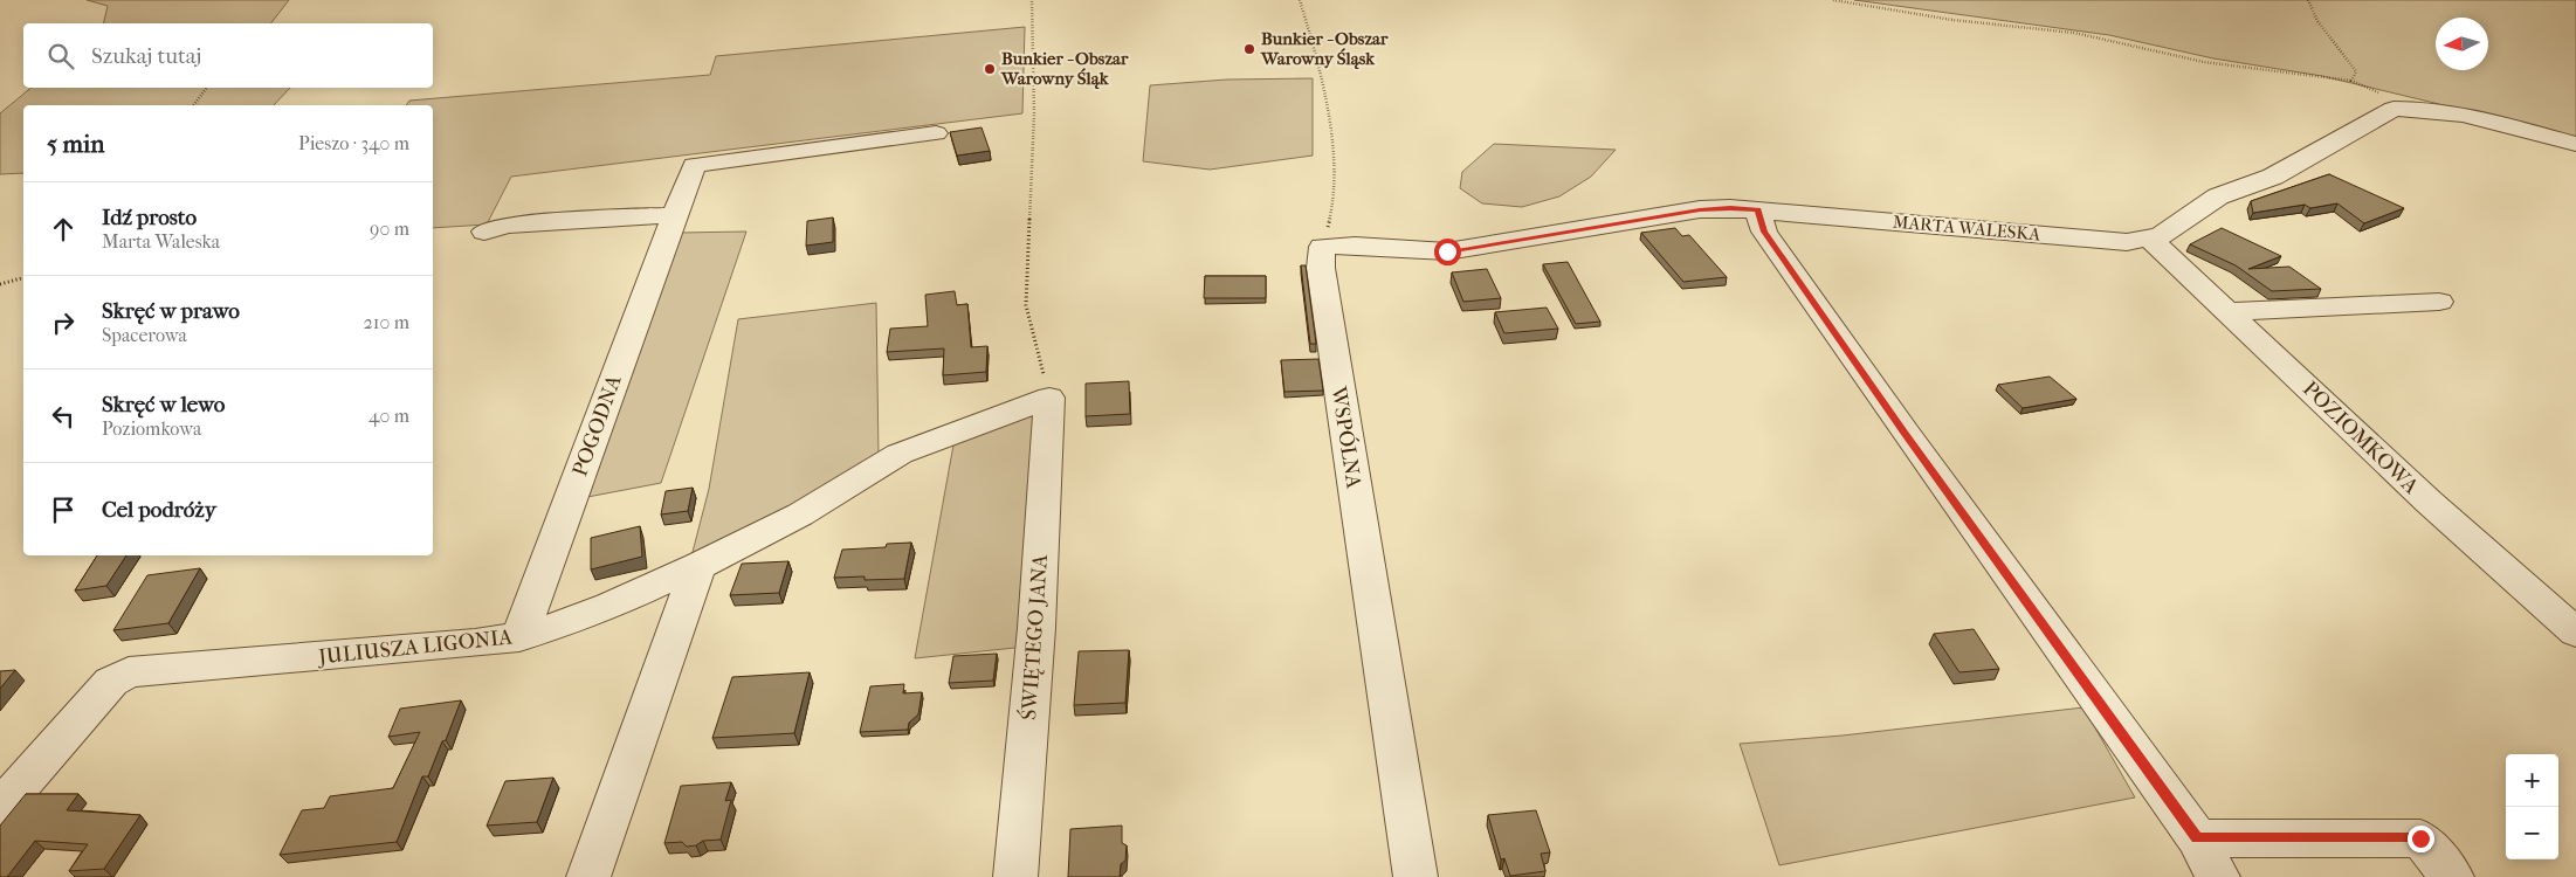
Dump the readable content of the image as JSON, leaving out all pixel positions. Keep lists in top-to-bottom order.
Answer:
{
  "streets": {
    "street": [
      "MARTA WALESKA",
      "POGODNA",
      "WSPÓLNA",
      "POZIOMKOWA",
      "ŚWIĘTEGO JANA",
      "JULIUSZA LIGONIA"
    ]
  },
  "crossings": [
    ["MARTA WALESKA", "WSPÓLNA"],
    ["MARTA WALESKA", "POZIOMKOWA"],
    ["POGODNA", "JULIUSZA LIGONIA"],
    ["ŚWIĘTEGO JANA", "JULIUSZA LIGONIA"]
  ],
  "places": ["Bunkier - Obszar Warowny Śląsk", "Bunkier - Obszar Warowny Śląk"],
  "north": "left",
  "page": {
    "search": "Szukaj tutaj",
    "heading": ["5 min", "Pieszo · 340 m"],
    "list": [
      ["Idź prosto", "Marta Waleska", "90 m"],
      ["Skręć w prawo", "Spacerowa", "210 m"],
      ["Skręć w lewo", "Poziomkowa", "40 m"],
      "Cel podróży"
    ],
    "map_buttons": ["+", "−"]
  }
}
